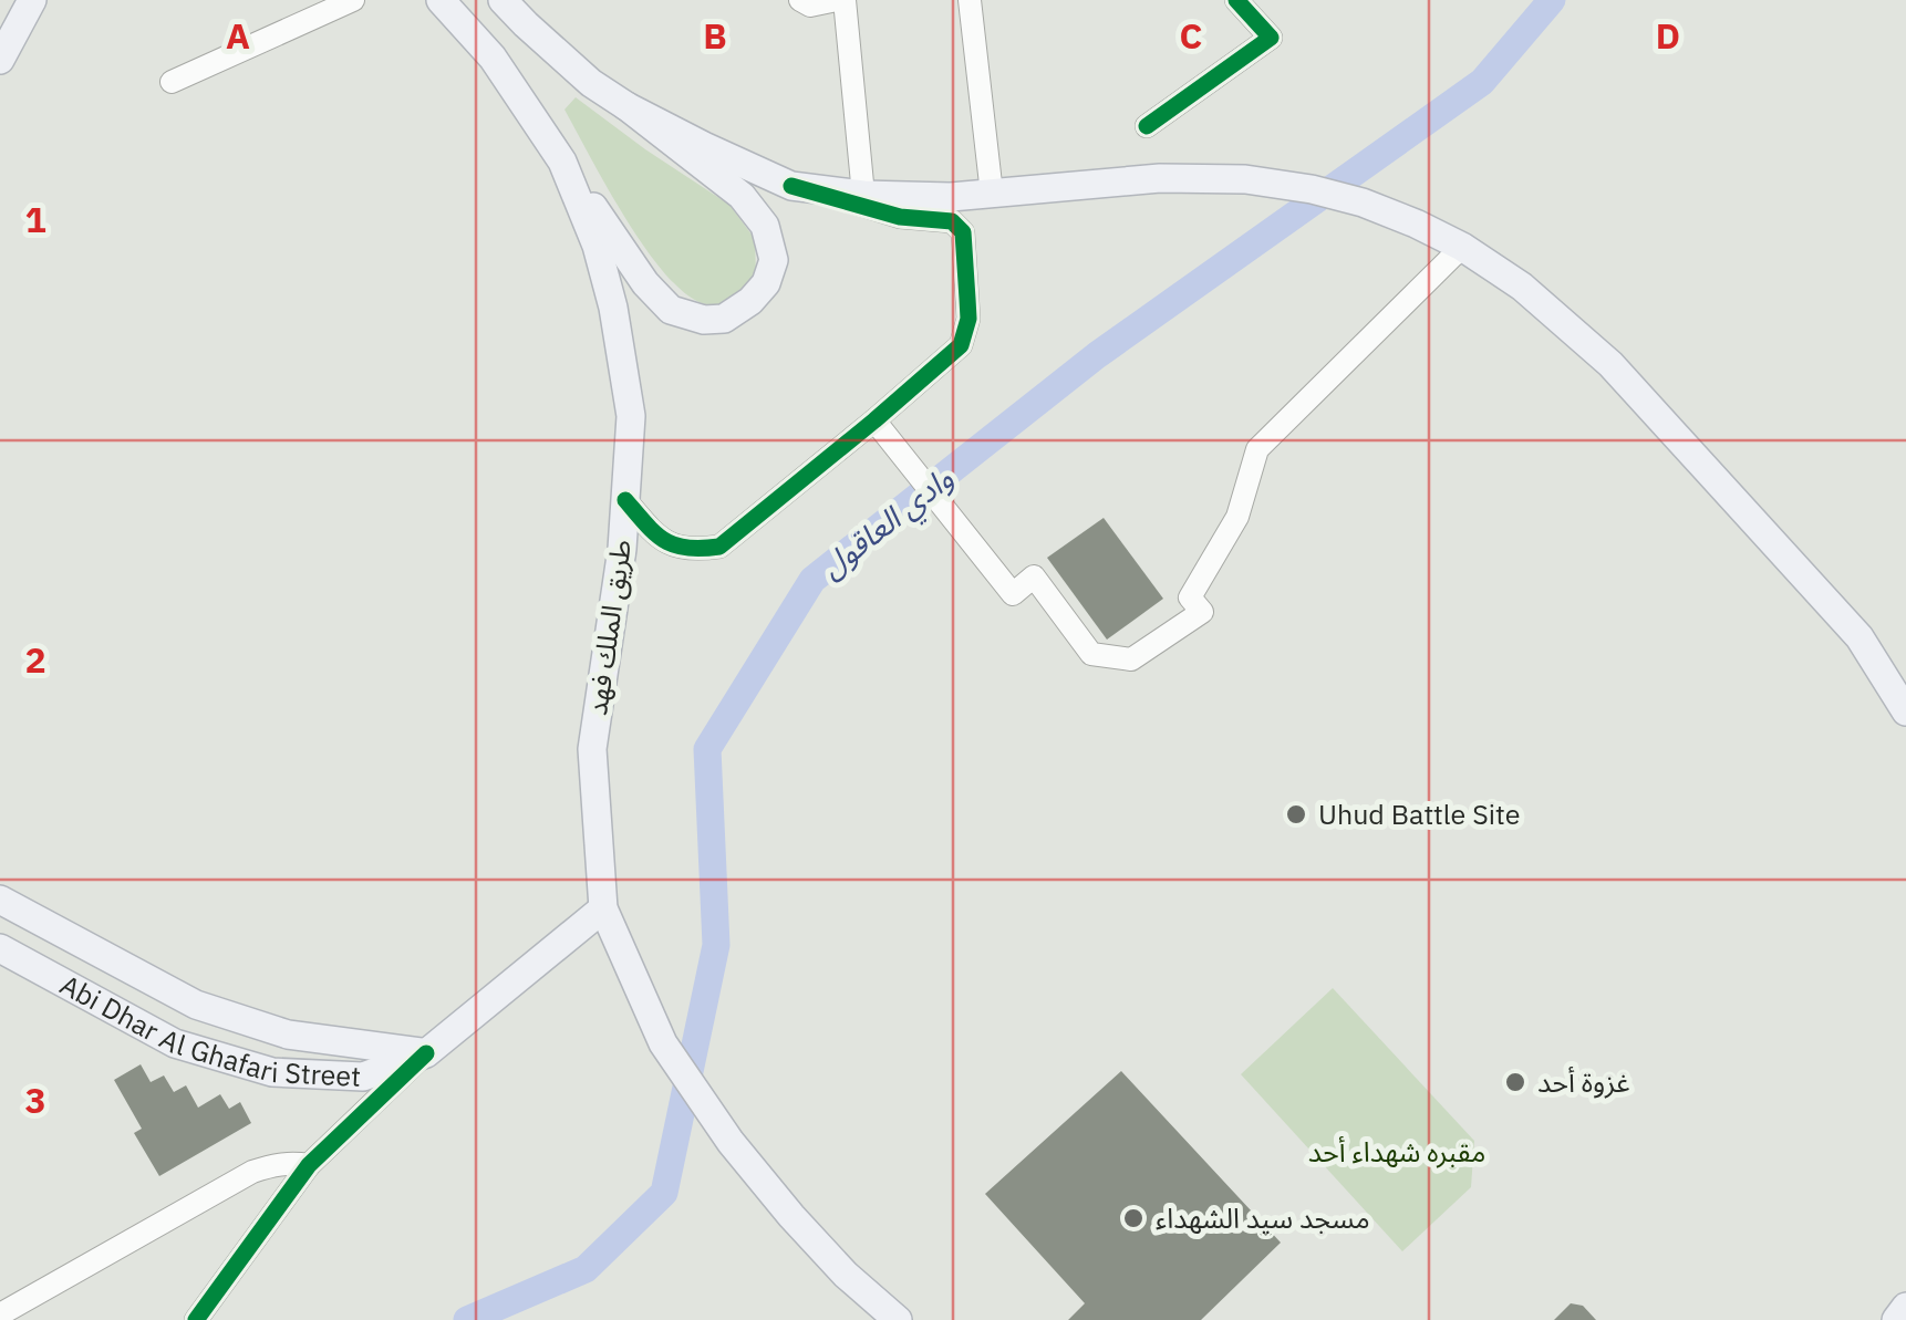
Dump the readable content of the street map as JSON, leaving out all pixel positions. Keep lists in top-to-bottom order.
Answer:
{
  "streets": {
    "main road": ["طريق الملك فهد", "Abi Dhar Al Ghafari Street"]
  },
  "crossings": [
    ["طريق الملك فهد", "Abi Dhar Al Ghafari Street"]
  ],
  "water": ["وادي العاقول"],
  "parks": ["مقبره شهداء أحد"],
  "places": ["Uhud Battle Site", "غزوة أحد", "مسجد سيد الشهداء"],
  "grid": {
    "columns": [
      "A",
      "B",
      "C",
      "D"
    ],
    "rows": ["1", "2", "3"]
  }
}
